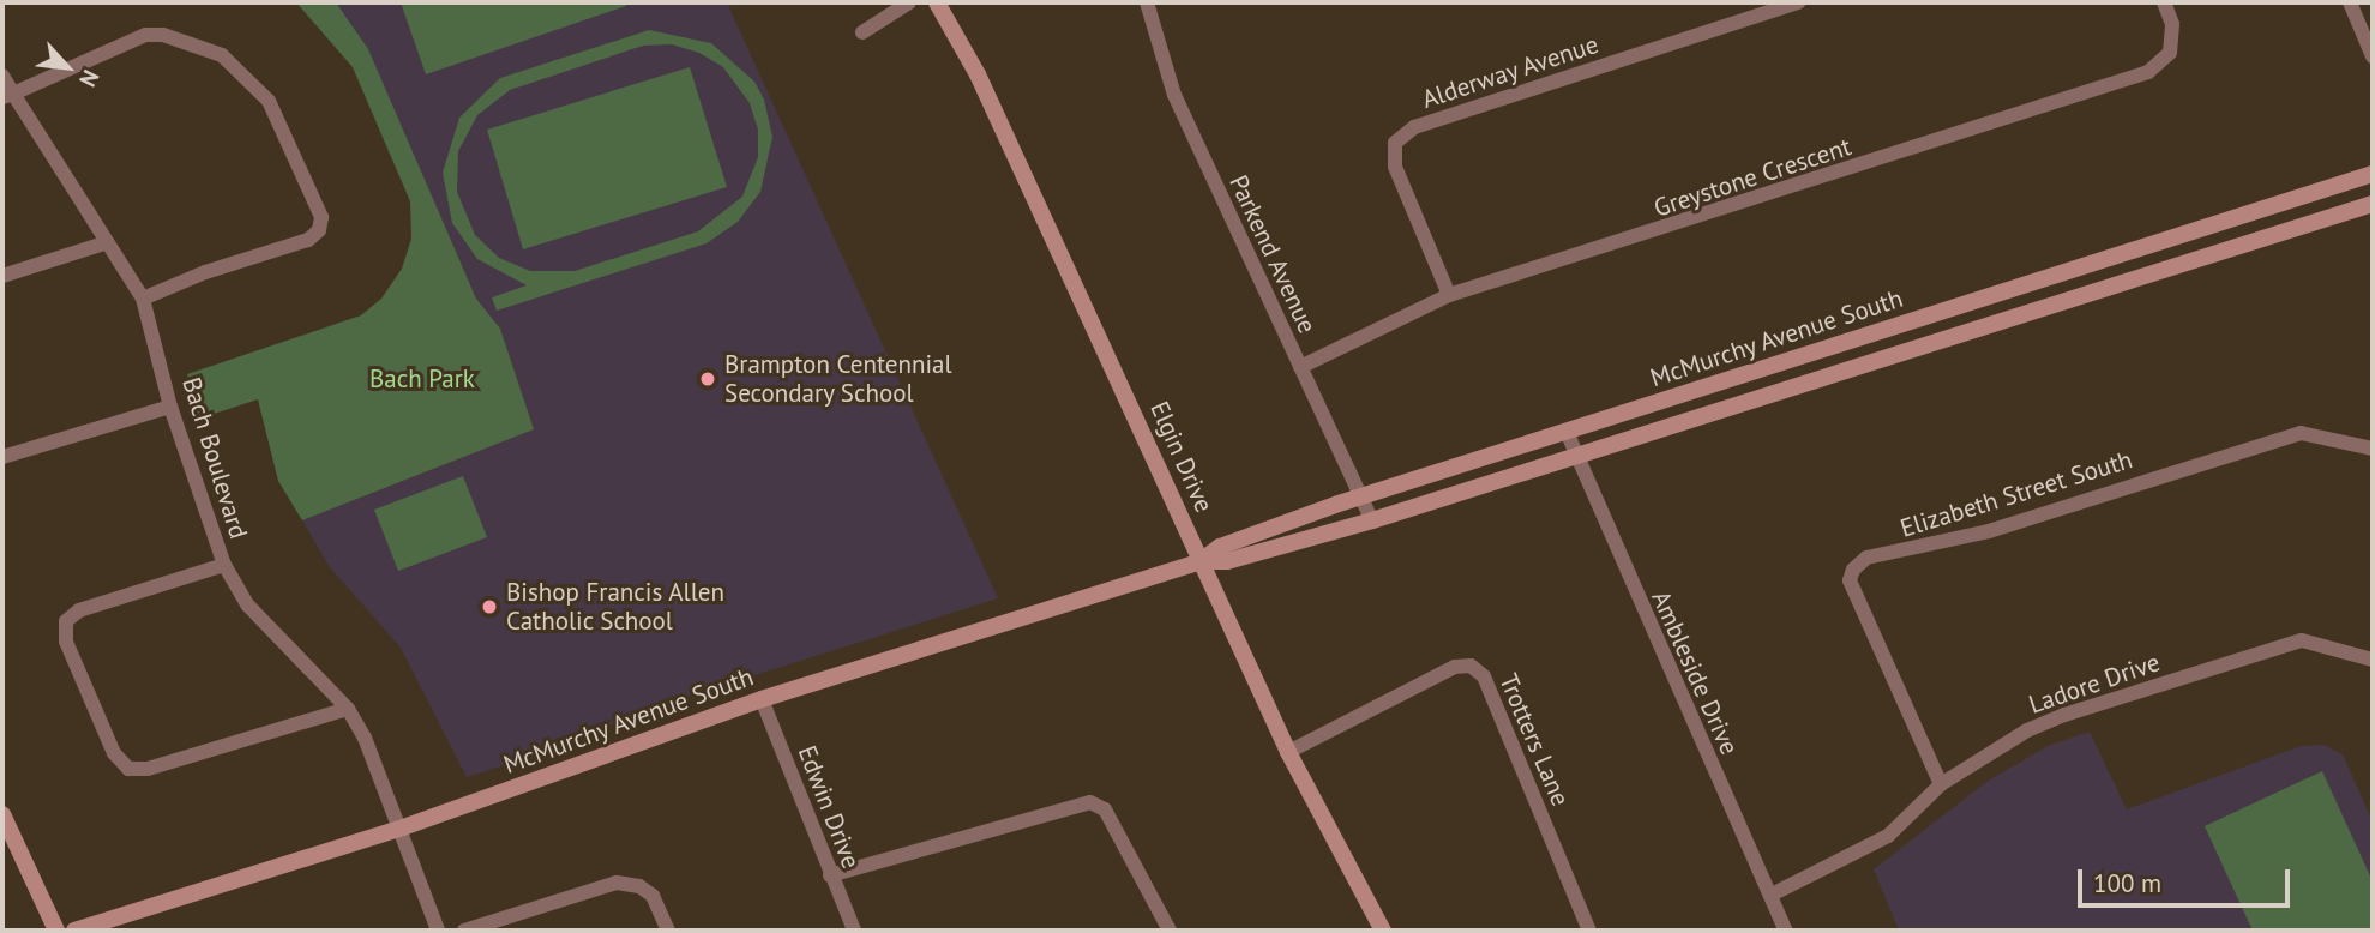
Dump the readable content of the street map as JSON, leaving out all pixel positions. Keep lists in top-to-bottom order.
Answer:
{
  "streets": {
    "street": [
      "Alderway Avenue",
      "Greystone Crescent",
      "Parkend Avenue",
      "McMurchy Avenue South",
      "Elgin Drive",
      "Bach Boulevard",
      "Elizabeth Street South",
      "Ambleside Drive",
      "Ladore Drive",
      "Trotters Lane",
      "Edwin Drive"
    ]
  },
  "crossings": [
    ["Alderway Avenue", "Greystone Crescent"],
    ["Greystone Crescent", "Parkend Avenue"],
    ["Parkend Avenue", "McMurchy Avenue South"],
    ["McMurchy Avenue South", "Elgin Drive"],
    ["McMurchy Avenue South", "Bach Boulevard"],
    ["McMurchy Avenue South", "Ambleside Drive"],
    ["McMurchy Avenue South", "Edwin Drive"],
    ["Elgin Drive", "Trotters Lane"],
    ["Elizabeth Street South", "Ladore Drive"],
    ["Ambleside Drive", "Ladore Drive"]
  ],
  "parks": ["Bach Park"],
  "places": ["Brampton Centennial Secondary School", "Bishop Francis Allen Catholic School"],
  "scale_bar": "100 m",
  "north": "bottom right"
}
